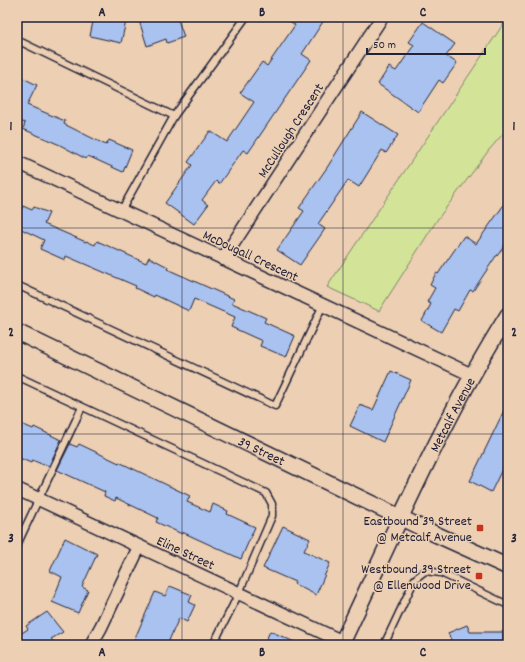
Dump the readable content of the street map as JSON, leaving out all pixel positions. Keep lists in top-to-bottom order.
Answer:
{
  "streets": {
    "street": [
      "McCullough Crescent",
      "McDougall Crescent",
      "Metcalf Avenue",
      "39 Street",
      "Eline Street"
    ]
  },
  "crossings": [
    ["McCullough Crescent", "McDougall Crescent"],
    ["McDougall Crescent", "Metcalf Avenue"],
    ["Metcalf Avenue", "39 Street"],
    ["Metcalf Avenue", "Eline Street"]
  ],
  "places": {
    "transit": ["Eastbound 39 Street @ Metcalf Avenue", "Westbound 39 Street @ Ellenwood Drive"]
  },
  "scale_bar": "50 m",
  "grid": {
    "columns": ["A", "B", "C"],
    "rows": ["1", "2", "3"]
  }
}
